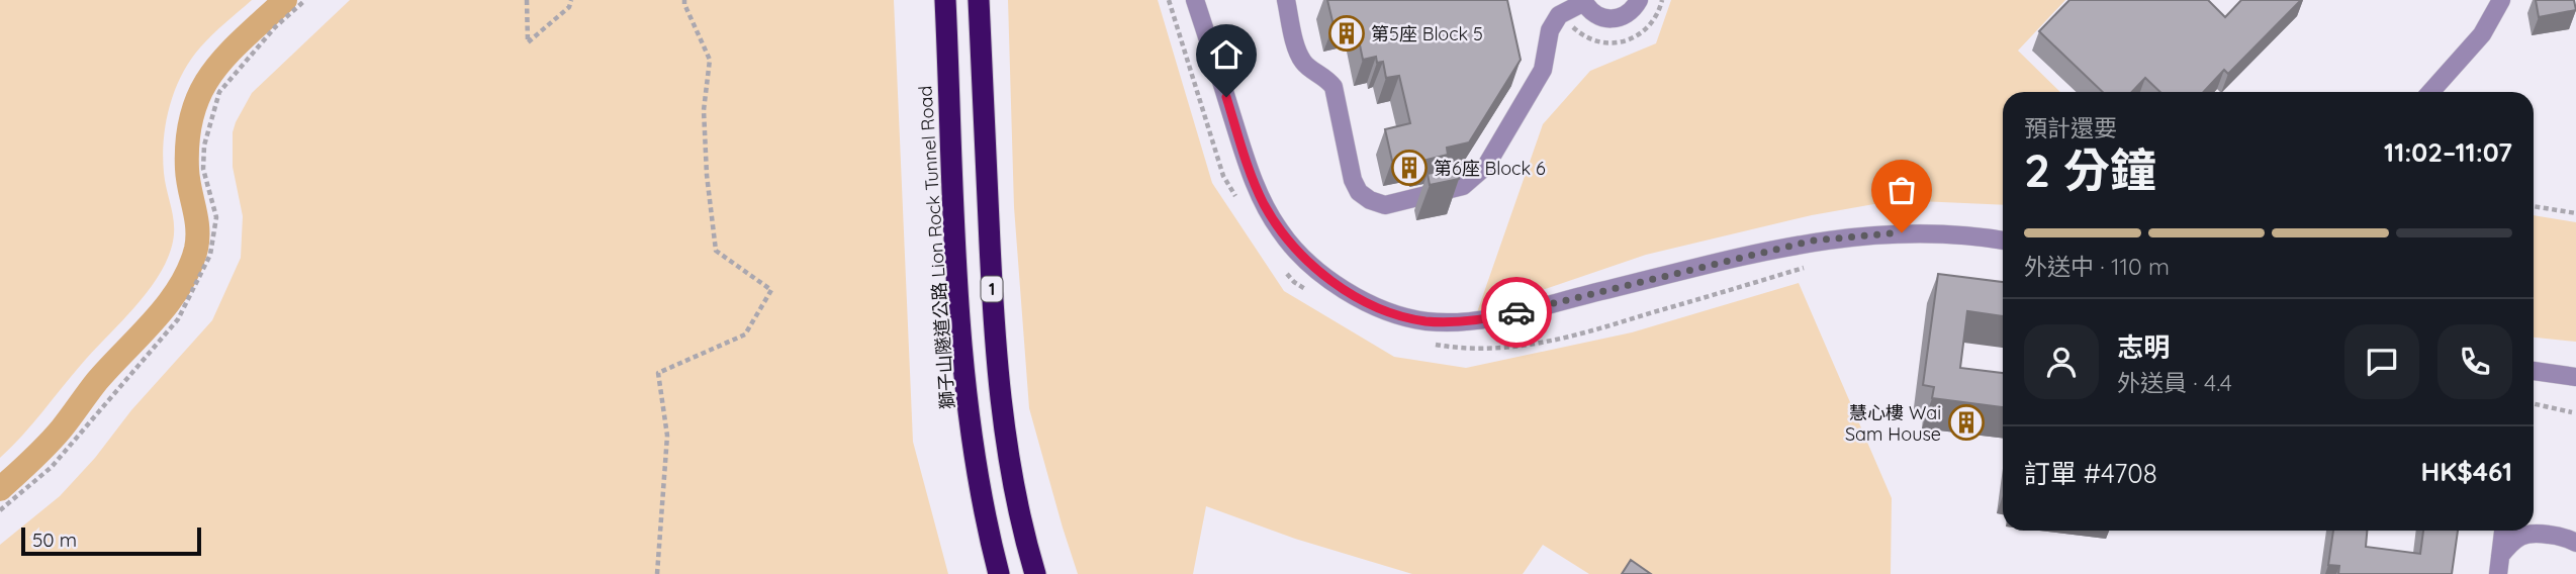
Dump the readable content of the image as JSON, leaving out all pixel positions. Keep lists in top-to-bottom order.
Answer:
{
  "streets": {
    "highway": ["獅子山隧道公路 Lion Rock Tunnel Road", "1"]
  },
  "places": {
    "building": ["第5座 Block 5", "第6座 Block 6", "慧心樓 Wai Sam House"]
  },
  "scale_bar": "50 m",
  "page": {
    "heading": ["2 分鐘", "預計還要", "11:02–11:07"],
    "panel": [
      "志明",
      "外送員 · 4.4",
      "訂單 #4708",
      "HK$461"
    ],
    "bar": "外送中 · 110 m",
    "scale": "50 m"
  }
}
